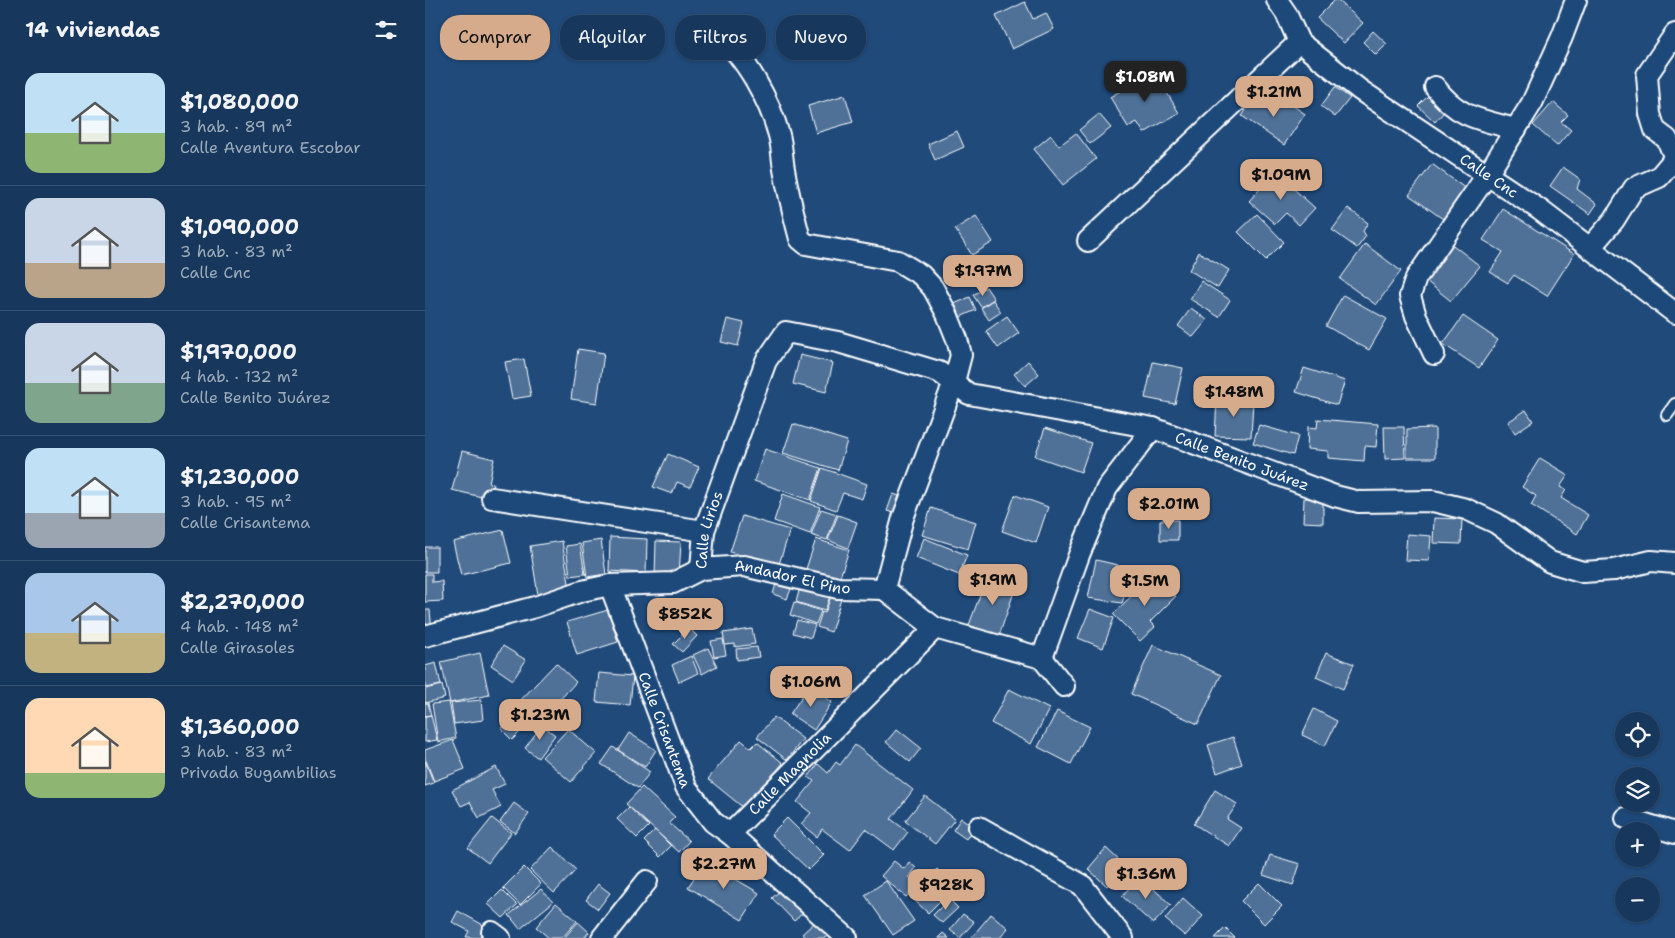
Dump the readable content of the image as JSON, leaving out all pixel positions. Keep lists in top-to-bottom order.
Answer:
{
  "streets": {
    "street": [
      "Calle Cnc",
      "Calle Benito Juárez",
      "Calle Lirios",
      "Andador El Pino",
      "Calle Crisantema",
      "Calle Magnolia"
    ]
  },
  "crossings": [
    ["Calle Benito Juárez", "Calle Lirios"],
    ["Calle Lirios", "Andador El Pino"],
    ["Calle Lirios", "Calle Crisantema"],
    ["Calle Crisantema", "Calle Magnolia"]
  ],
  "page": {
    "heading": "14 viviendas",
    "chip": [
      "Comprar",
      "Alquilar",
      "Filtros",
      "Nuevo"
    ],
    "list": [
      {
        "name": "$1,080,000",
        "note": "3 hab. · 89 m² · Calle Aventura Escobar"
      },
      {
        "name": "$1,090,000",
        "note": "3 hab. · 83 m² · Calle Cnc"
      },
      {
        "name": "$1,970,000",
        "note": "4 hab. · 132 m² · Calle Benito Juárez"
      },
      {
        "name": "$1,230,000",
        "note": "3 hab. · 95 m² · Calle Crisantema"
      },
      {
        "name": "$2,270,000",
        "note": "4 hab. · 148 m² · Calle Girasoles"
      },
      {
        "name": "$1,360,000",
        "note": "3 hab. · 83 m² · Privada Bugambilias"
      }
    ],
    "price": [
      "$1.08M",
      "$1.21M",
      "$1.09M",
      "$1.97M",
      "$1.48M",
      "$2.01M",
      "$1.9M",
      "$1.5M",
      "$852K",
      "$1.06M",
      "$1.23M",
      "$2.27M",
      "$1.36M",
      "$928K"
    ],
    "map_buttons": ["+", "−"]
  }
}
